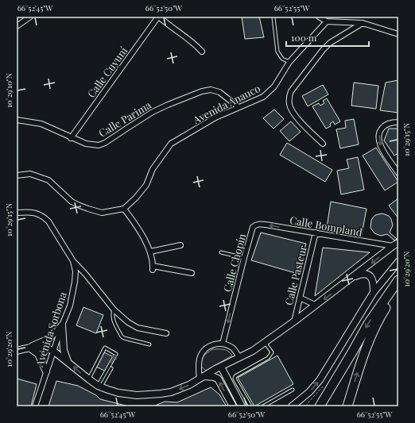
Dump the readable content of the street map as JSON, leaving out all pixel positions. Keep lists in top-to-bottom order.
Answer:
{
  "streets": {
    "street": [
      "Calle Cuyuní",
      "Avenida Anauco",
      "Calle Parima",
      "Calle Bompland",
      "Calle Chopín",
      "Calle Pasteur",
      "Avenida Sorbona"
    ]
  },
  "crossings": [
    ["Calle Cuyuní", "Calle Parima"],
    ["Avenida Anauco", "Calle Parima"],
    ["Calle Bompland", "Calle Chopín"],
    ["Calle Bompland", "Calle Pasteur"]
  ],
  "one_way": ["Calle Bompland", "Calle Chopín"],
  "scale_bar": "100 m",
  "coordinates": [
    "66°52'45\"W",
    "66°52'50\"W",
    "66°52'55\"W",
    "10°29'10\"N",
    "10°29'15\"N",
    "10°29'20\"N"
  ]
}
